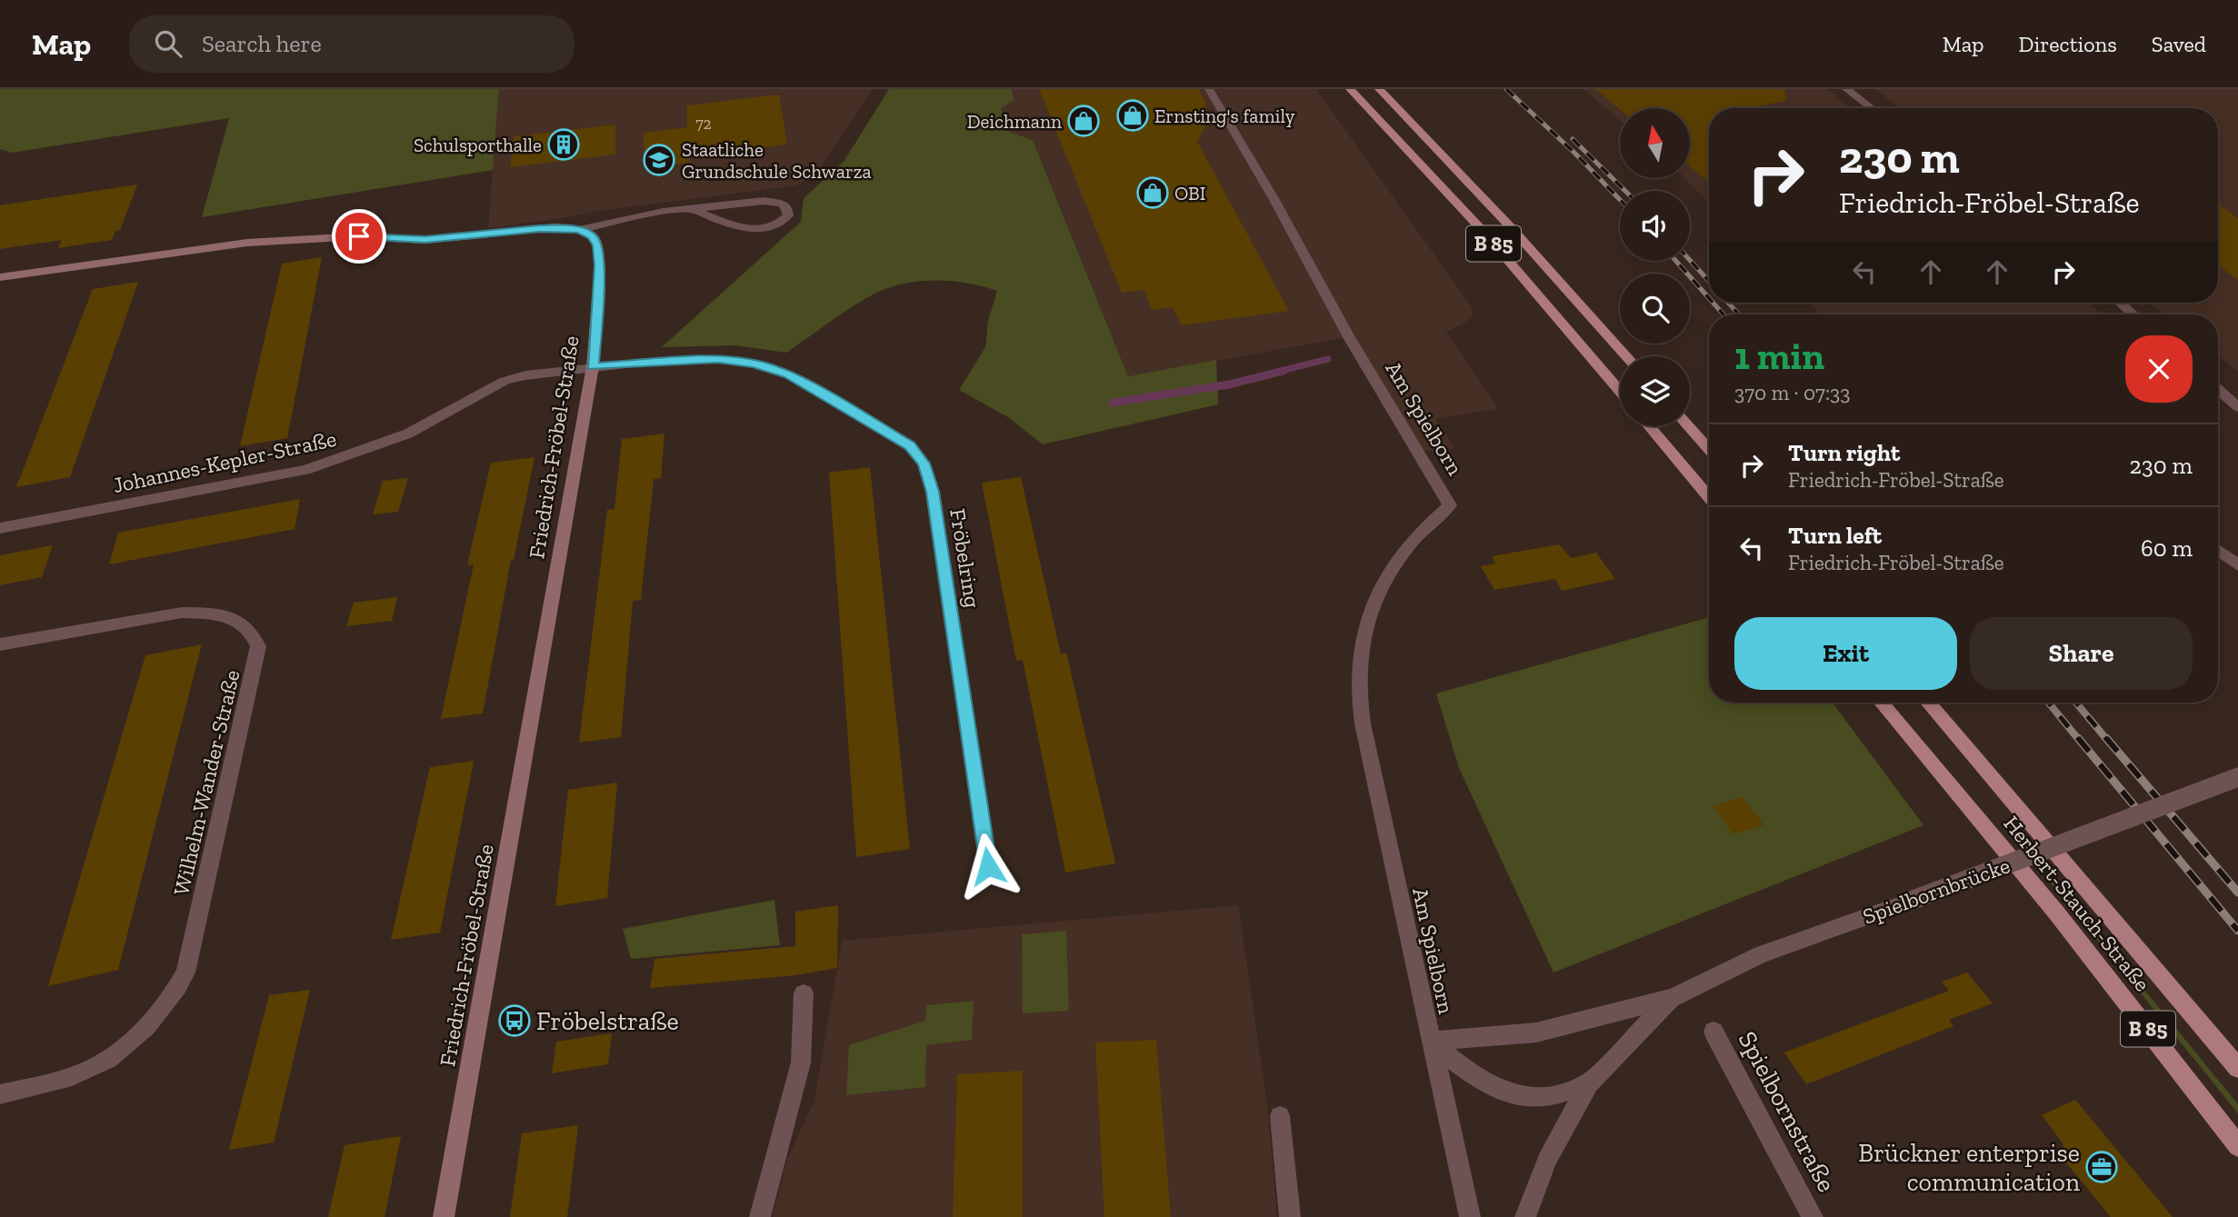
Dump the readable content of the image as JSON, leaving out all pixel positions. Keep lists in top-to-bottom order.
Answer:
{
  "streets": {
    "main road": ["B 85", "Herbert-Stauch-Straße"],
    "street": [
      "Am Spielborn",
      "Friedrich-Fröbel-Straße",
      "Johannes-Kepler-Straße",
      "Fröbelring",
      "Wilhelm-Wander-Straße",
      "Spielbornbrücke",
      "Spielbornstraße"
    ]
  },
  "crossings": [
    ["Am Spielborn", "Spielbornbrücke"],
    ["Friedrich-Fröbel-Straße", "Johannes-Kepler-Straße"],
    ["Friedrich-Fröbel-Straße", "Fröbelring"],
    ["Johannes-Kepler-Straße", "Fröbelring"]
  ],
  "places": {
    "shop": ["Ernsting's family", "Deichmann", "OBI"],
    "building": ["Schulsporthalle"],
    "school or university": ["Staatliche Grundschule Schwarza"],
    "bus stop": ["Fröbelstraße"],
    "office": ["Brückner enterprise communication"]
  },
  "house_numbers": ["72"],
  "north": "top",
  "page": {
    "header": "Map",
    "search": "Search here",
    "nav": ["Map", "Directions", "Saved"],
    "turn": ["230 m", "Friedrich-Fröbel-Straße"],
    "heading": ["1 min", "370 m · 07:33"],
    "list": [
      {
        "name": "Turn right",
        "note": "Friedrich-Fröbel-Straße",
        "value": "230 m"
      },
      {
        "name": "Turn left",
        "note": "Friedrich-Fröbel-Straße",
        "value": "60 m"
      }
    ],
    "buttons": ["Exit", "Share"]
  }
}
